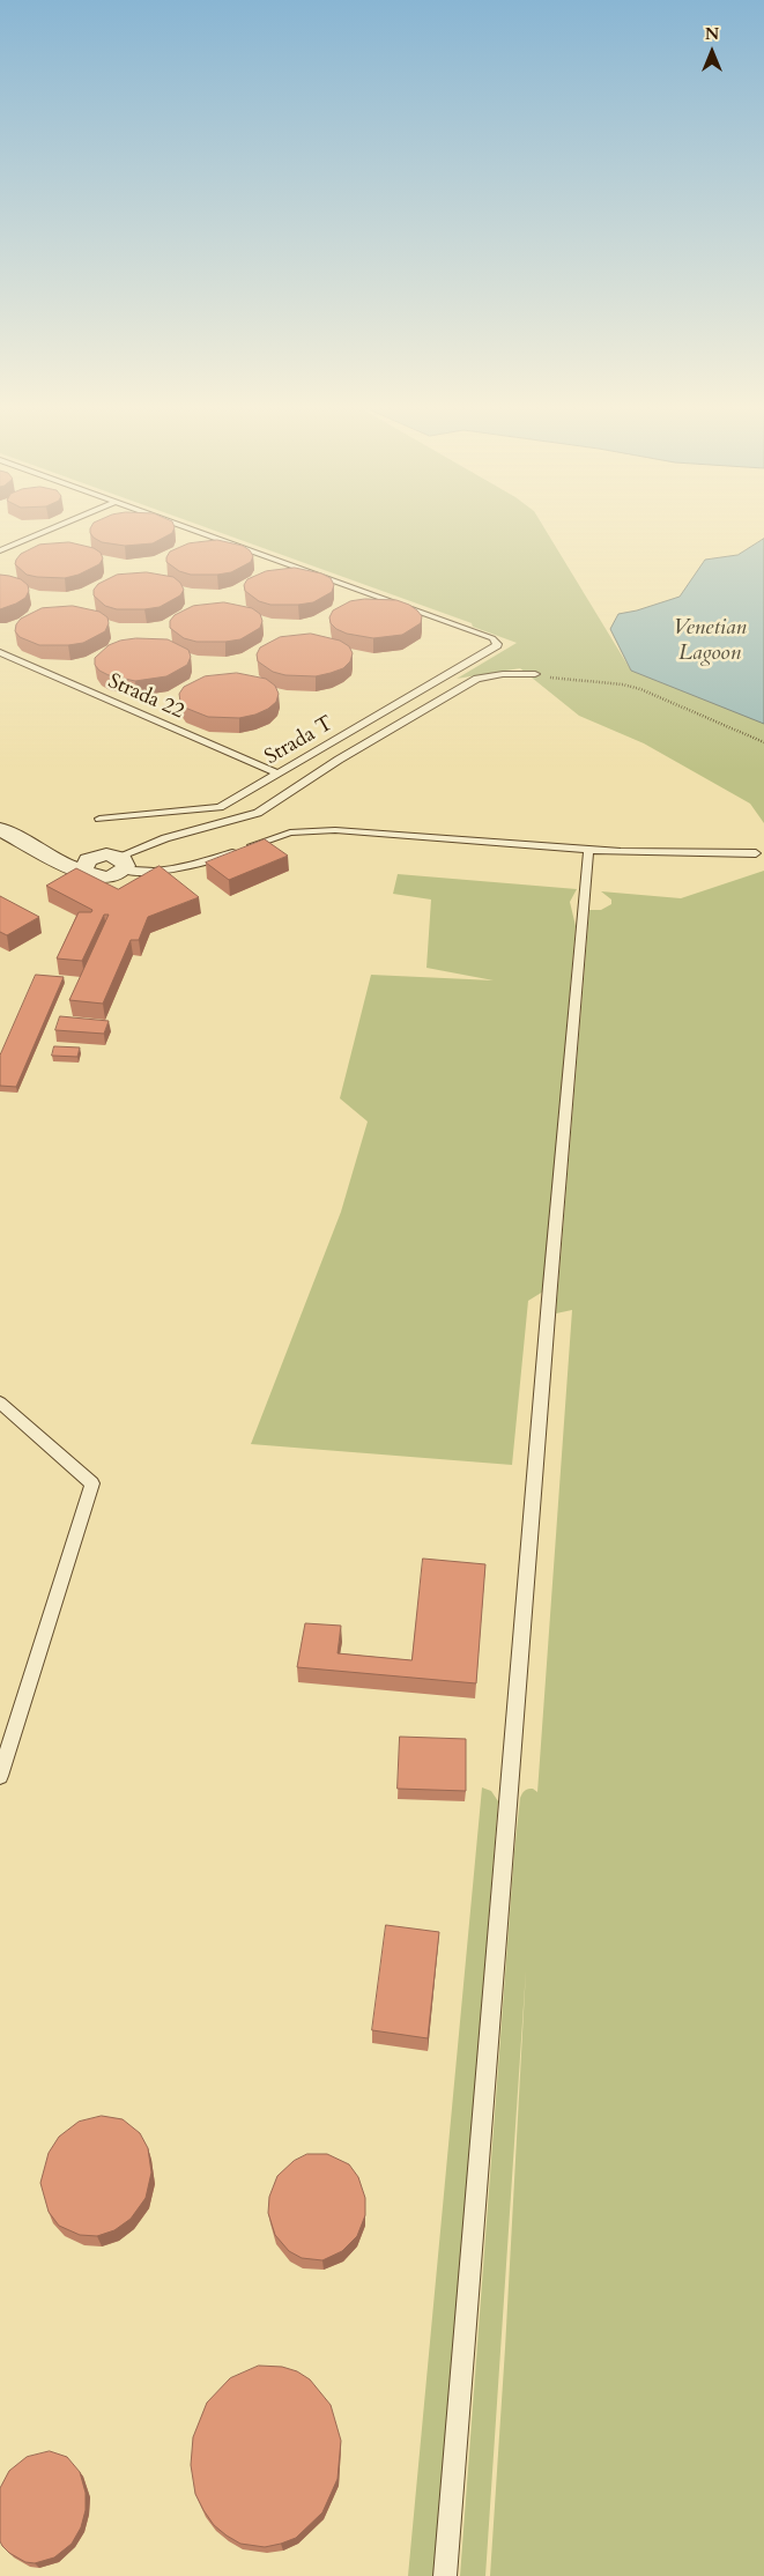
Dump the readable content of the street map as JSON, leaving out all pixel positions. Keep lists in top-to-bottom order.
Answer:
{
  "streets": {
    "lane": ["Strada 22", "Strada T"]
  },
  "crossings": [
    ["Strada 22", "Strada T"]
  ],
  "water": ["Venetian Lagoon"],
  "north": "top"
}
